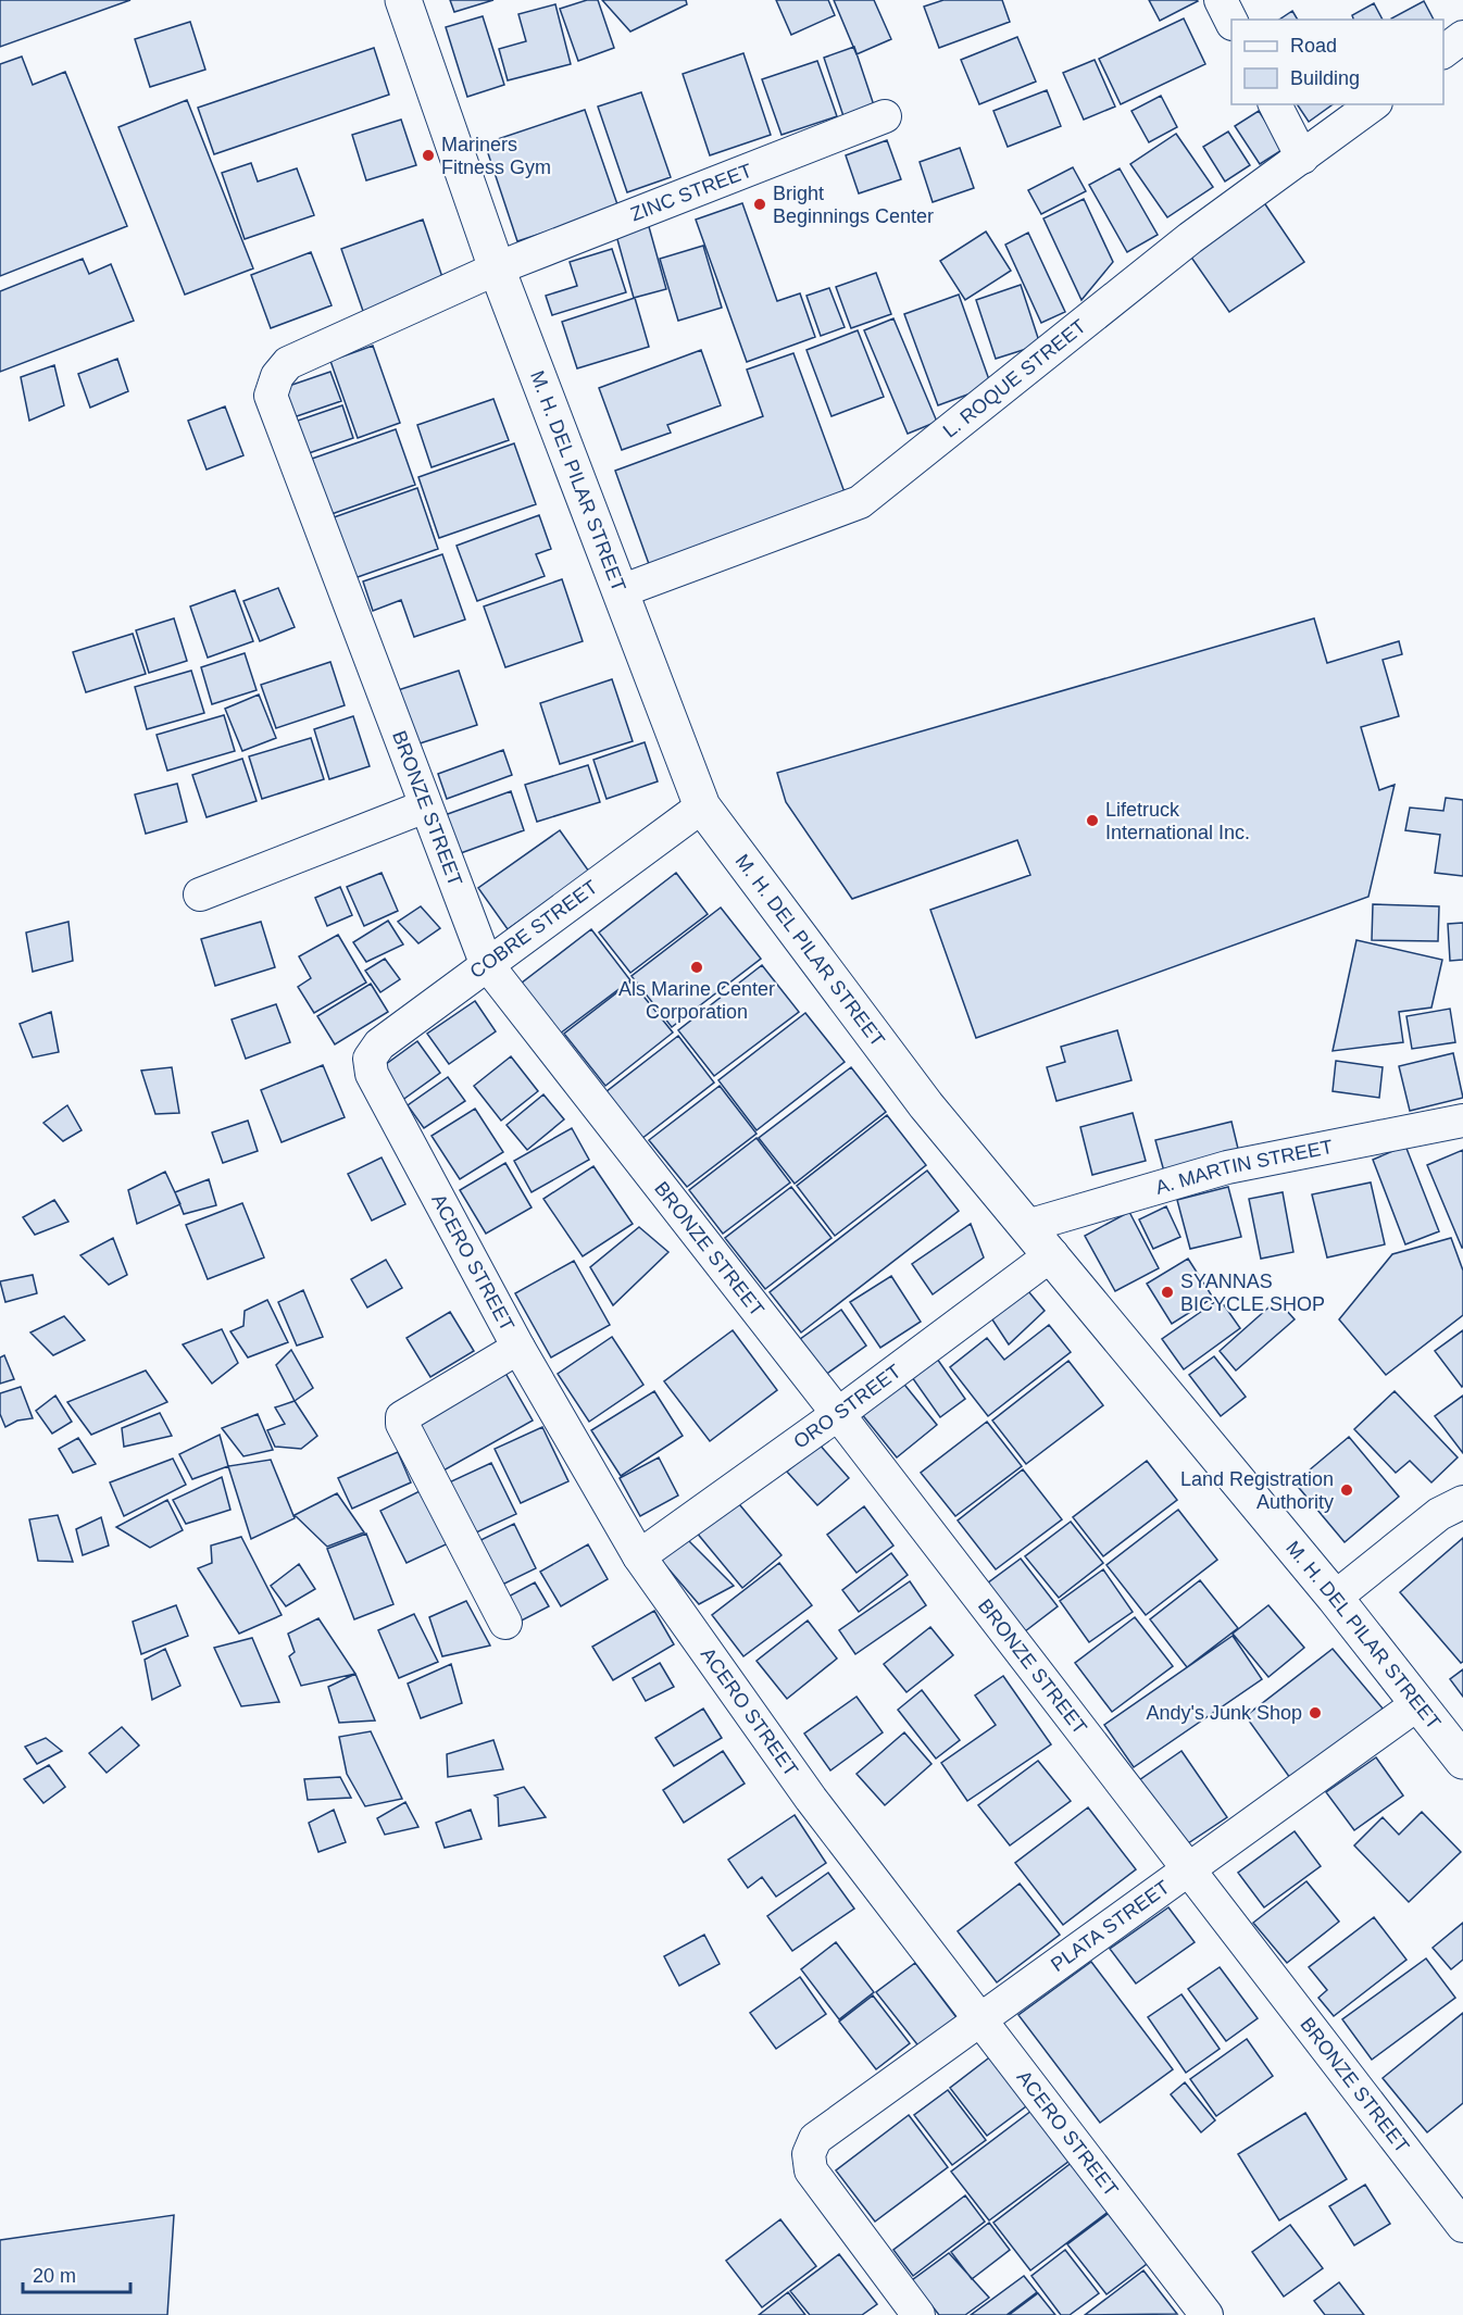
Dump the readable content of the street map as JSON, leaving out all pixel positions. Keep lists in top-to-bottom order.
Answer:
{
  "streets": {
    "main road": ["M. H. DEL PILAR STREET"],
    "street": [
      "ZINC STREET",
      "L. ROQUE STREET",
      "BRONZE STREET",
      "COBRE STREET",
      "A. MARTIN STREET",
      "ACERO STREET",
      "ORO STREET",
      "PLATA STREET"
    ]
  },
  "crossings": [
    ["ZINC STREET", "M. H. DEL PILAR STREET"],
    ["ZINC STREET", "BRONZE STREET"],
    ["L. ROQUE STREET", "M. H. DEL PILAR STREET"],
    ["M. H. DEL PILAR STREET", "BRONZE STREET"],
    ["M. H. DEL PILAR STREET", "COBRE STREET"],
    ["M. H. DEL PILAR STREET", "A. MARTIN STREET"],
    ["M. H. DEL PILAR STREET", "ORO STREET"],
    ["M. H. DEL PILAR STREET", "PLATA STREET"],
    ["BRONZE STREET", "COBRE STREET"],
    ["BRONZE STREET", "ORO STREET"],
    ["BRONZE STREET", "PLATA STREET"],
    ["COBRE STREET", "ACERO STREET"],
    ["ACERO STREET", "ORO STREET"],
    ["ACERO STREET", "PLATA STREET"]
  ],
  "places": [
    "Mariners Fitness Gym",
    "Bright Beginnings Center",
    "Lifetruck International Inc.",
    "Als Marine Center Corporation",
    "SYANNAS BICYCLE SHOP",
    "Land Registration Authority",
    "Andy's Junk Shop"
  ],
  "legend": ["Road", "Building"],
  "scale_bar": "20 m"
}
